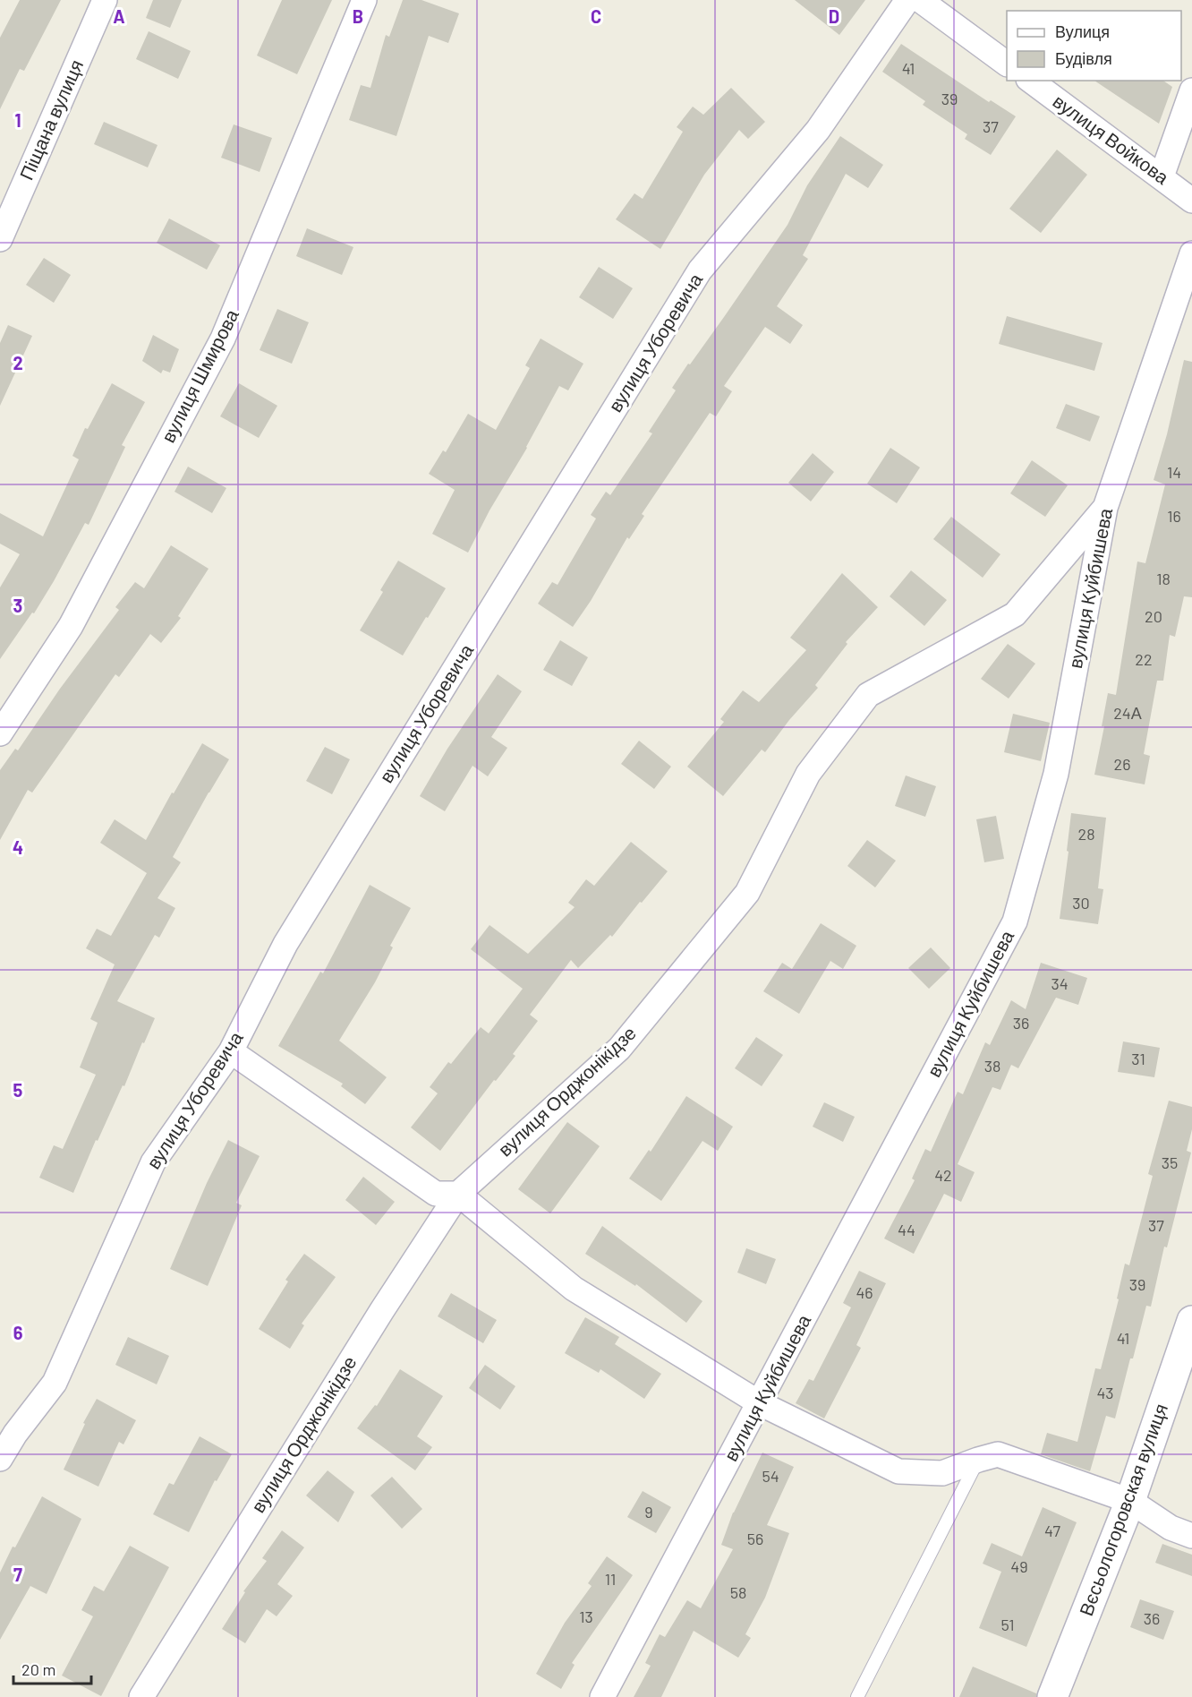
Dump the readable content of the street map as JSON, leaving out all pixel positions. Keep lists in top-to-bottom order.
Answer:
{
  "streets": {
    "street": [
      "Піщана вулиця",
      "вулиця Войкова",
      "вулиця Уборевича",
      "вулиця Шмирова",
      "вулиця Куйбишева",
      "вулиця Орджонікідзе",
      "Вєсьологоровская вулиця"
    ]
  },
  "crossings": [
    ["вулиця Куйбишева", "вулиця Орджонікідзе"]
  ],
  "house_numbers": [
    "41",
    "39",
    "37",
    "14",
    "16",
    "18",
    "20",
    "22",
    "24А",
    "26",
    "28",
    "30",
    "34",
    "36",
    "31",
    "38",
    "35",
    "42",
    "37",
    "44",
    "39",
    "46",
    "41",
    "43",
    "54",
    "9",
    "47",
    "56",
    "49",
    "11",
    "58",
    "13",
    "36",
    "51"
  ],
  "legend": ["Вулиця", "Будівля"],
  "scale_bar": "20 m",
  "grid": {
    "columns": [
      "A",
      "B",
      "C",
      "D"
    ],
    "rows": [
      "1",
      "2",
      "3",
      "4",
      "5",
      "6",
      "7"
    ]
  }
}
